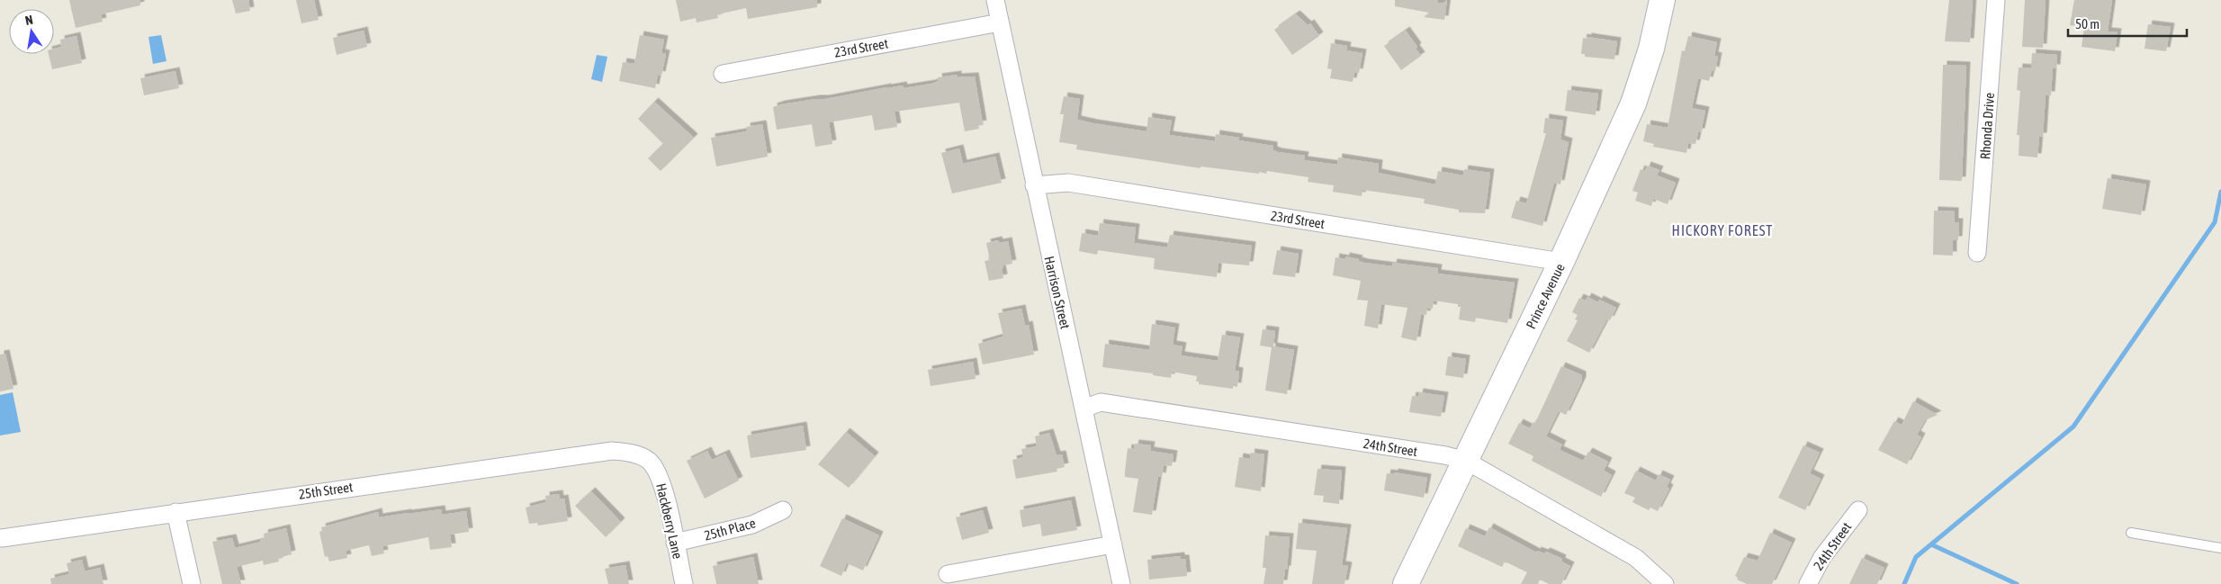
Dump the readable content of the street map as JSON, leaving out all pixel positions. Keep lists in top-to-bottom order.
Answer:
{
  "streets": {
    "street": [
      "23rd Street",
      "Rhonda Drive",
      "Harrison Street",
      "Prince Avenue",
      "24th Street",
      "25th Street",
      "Hackberry Lane",
      "25th Place"
    ]
  },
  "crossings": [
    ["23rd Street", "Harrison Street"],
    ["23rd Street", "Prince Avenue"],
    ["Harrison Street", "24th Street"],
    ["Prince Avenue", "24th Street"],
    ["25th Street", "Hackberry Lane"],
    ["Hackberry Lane", "25th Place"]
  ],
  "districts": ["HICKORY FOREST"],
  "scale_bar": "50 m",
  "north": "top"
}
